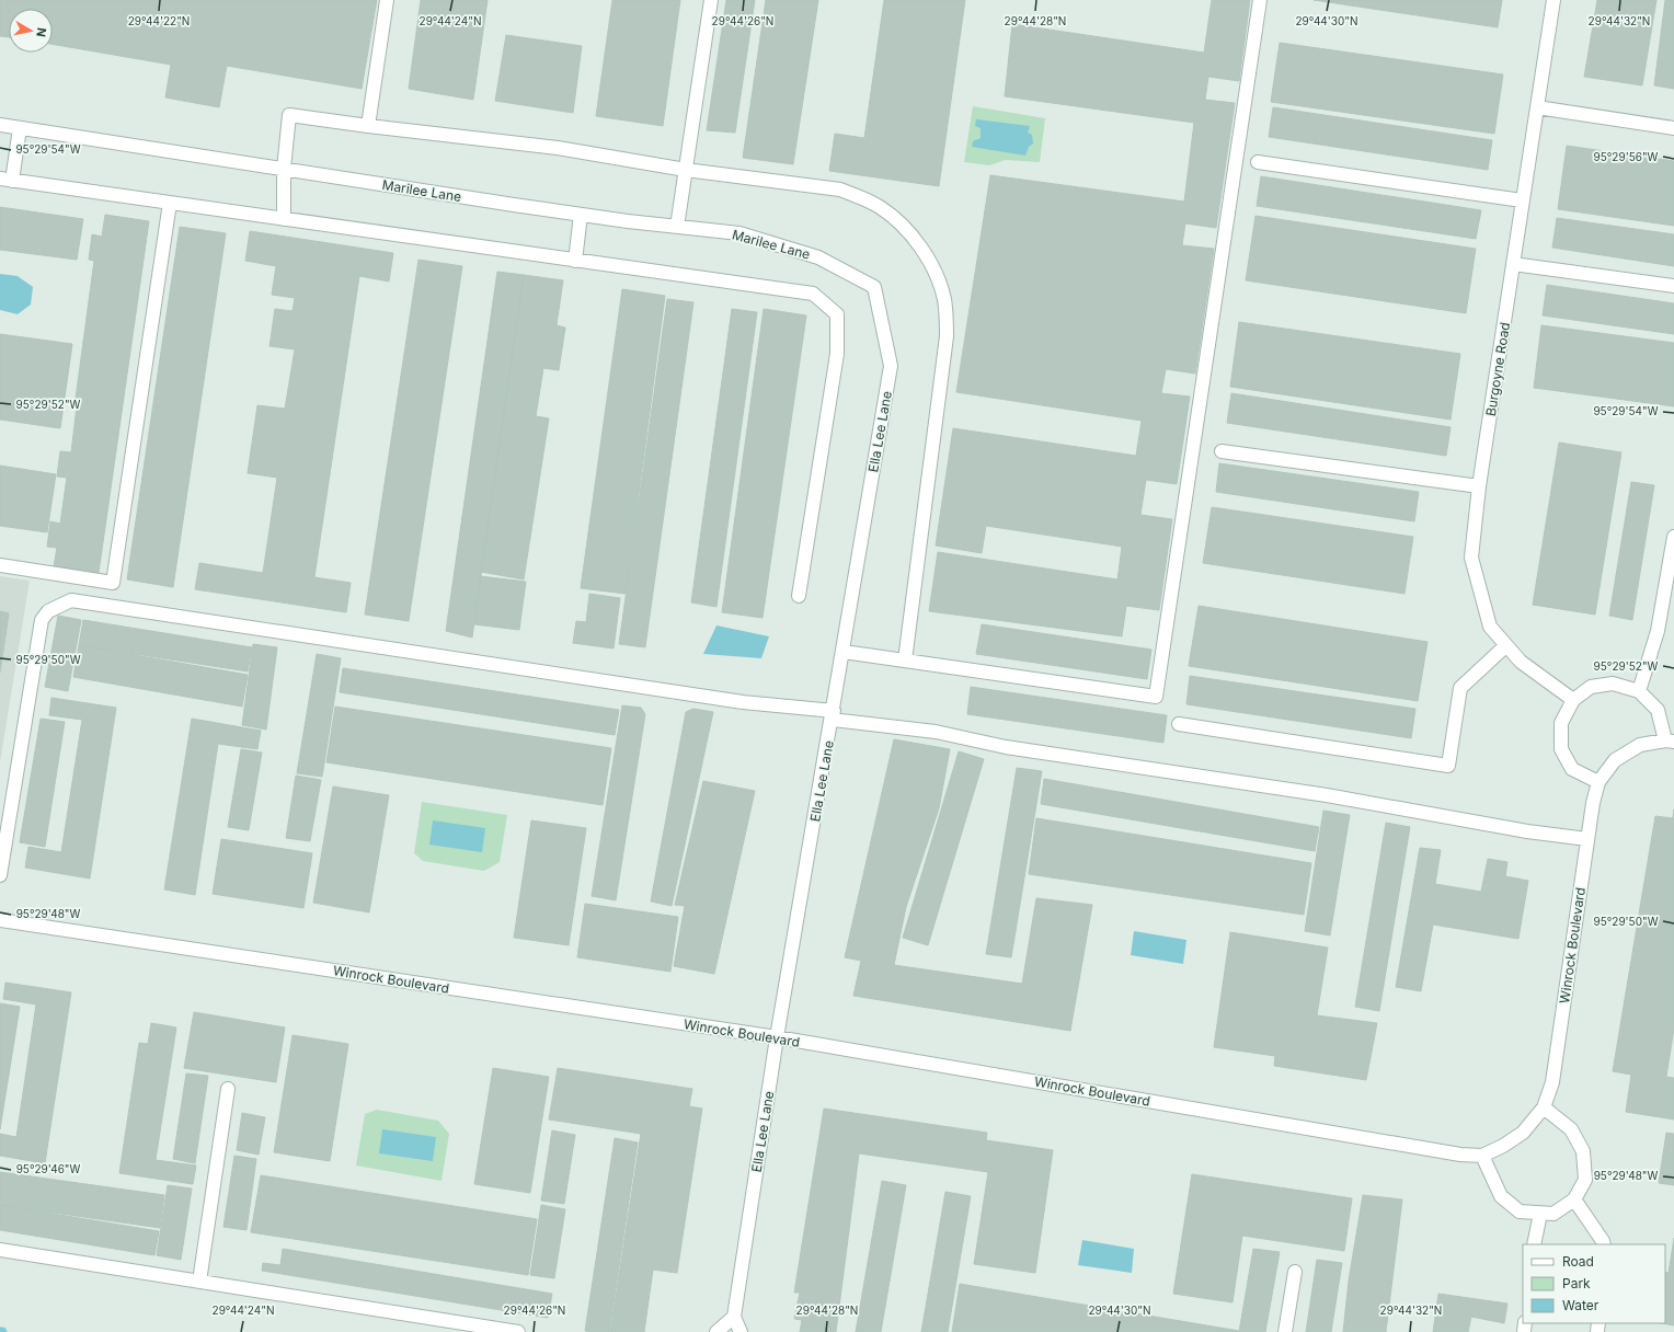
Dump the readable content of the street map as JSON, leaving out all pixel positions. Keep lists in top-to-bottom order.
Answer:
{
  "streets": {
    "street": [
      "Marilee Lane",
      "Burgoyne Road",
      "Ella Lee Lane",
      "Winrock Boulevard"
    ]
  },
  "crossings": [
    ["Marilee Lane", "Ella Lee Lane"],
    ["Burgoyne Road", "Winrock Boulevard"],
    ["Ella Lee Lane", "Winrock Boulevard"]
  ],
  "legend": ["Road", "Park", "Water"],
  "north": "right",
  "coordinates": [
    "29°44'22\"N",
    "29°44'24\"N",
    "29°44'26\"N",
    "29°44'28\"N",
    "29°44'30\"N",
    "29°44'32\"N",
    "95°29'54\"W",
    "95°29'56\"W",
    "95°29'52\"W",
    "95°29'50\"W",
    "95°29'48\"W",
    "95°29'46\"W"
  ]
}
